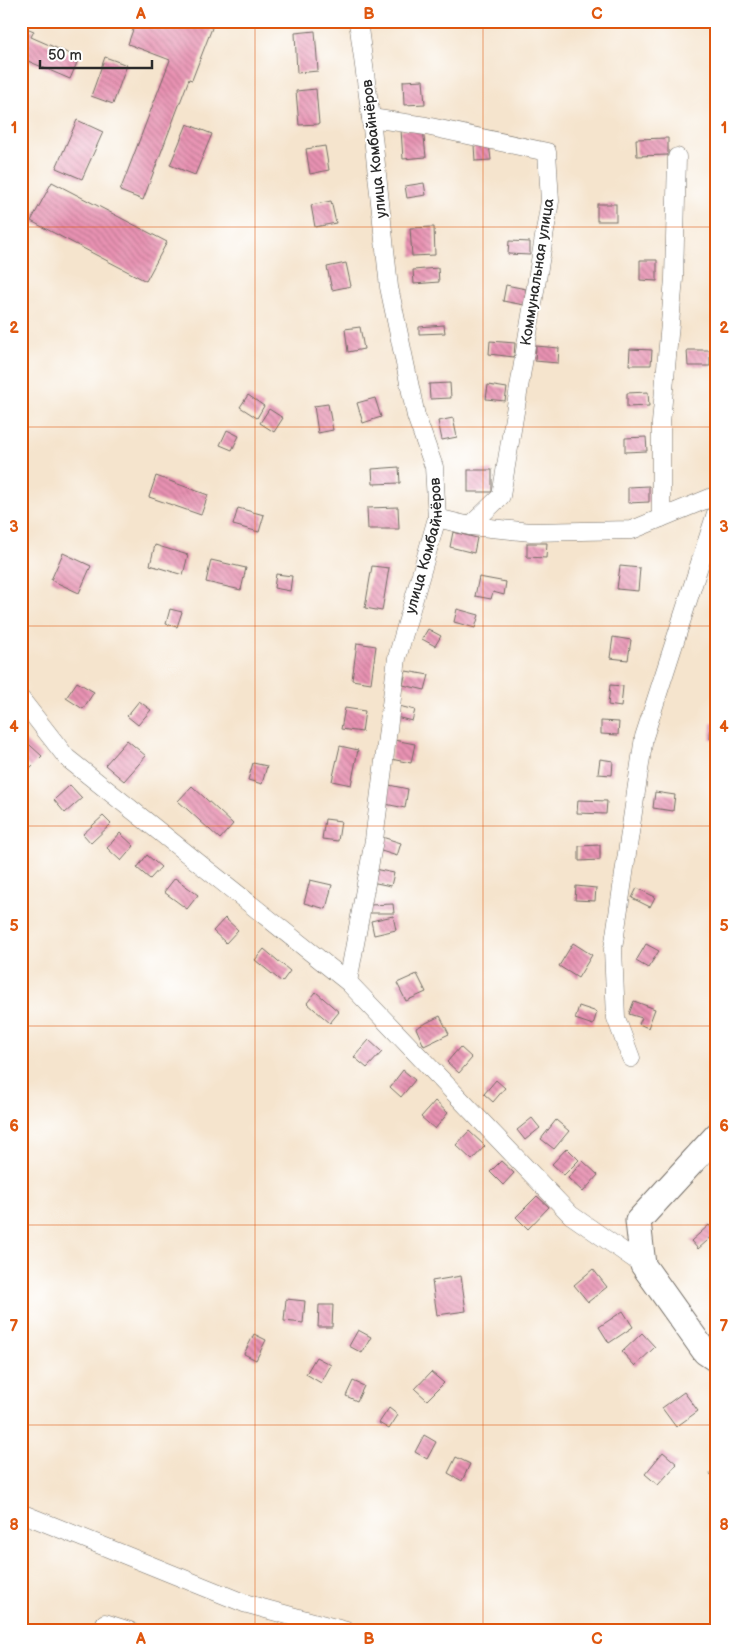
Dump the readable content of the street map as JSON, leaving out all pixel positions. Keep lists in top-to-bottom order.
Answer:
{
  "streets": {
    "street": ["улица Комбайнёров", "Коммунальная улица"]
  },
  "crossings": [
    ["улица Комбайнёров", "Коммунальная улица"]
  ],
  "scale_bar": "50 m",
  "grid": {
    "columns": ["A", "B", "C"],
    "rows": [
      "1",
      "2",
      "3",
      "4",
      "5",
      "6",
      "7",
      "8"
    ]
  }
}
